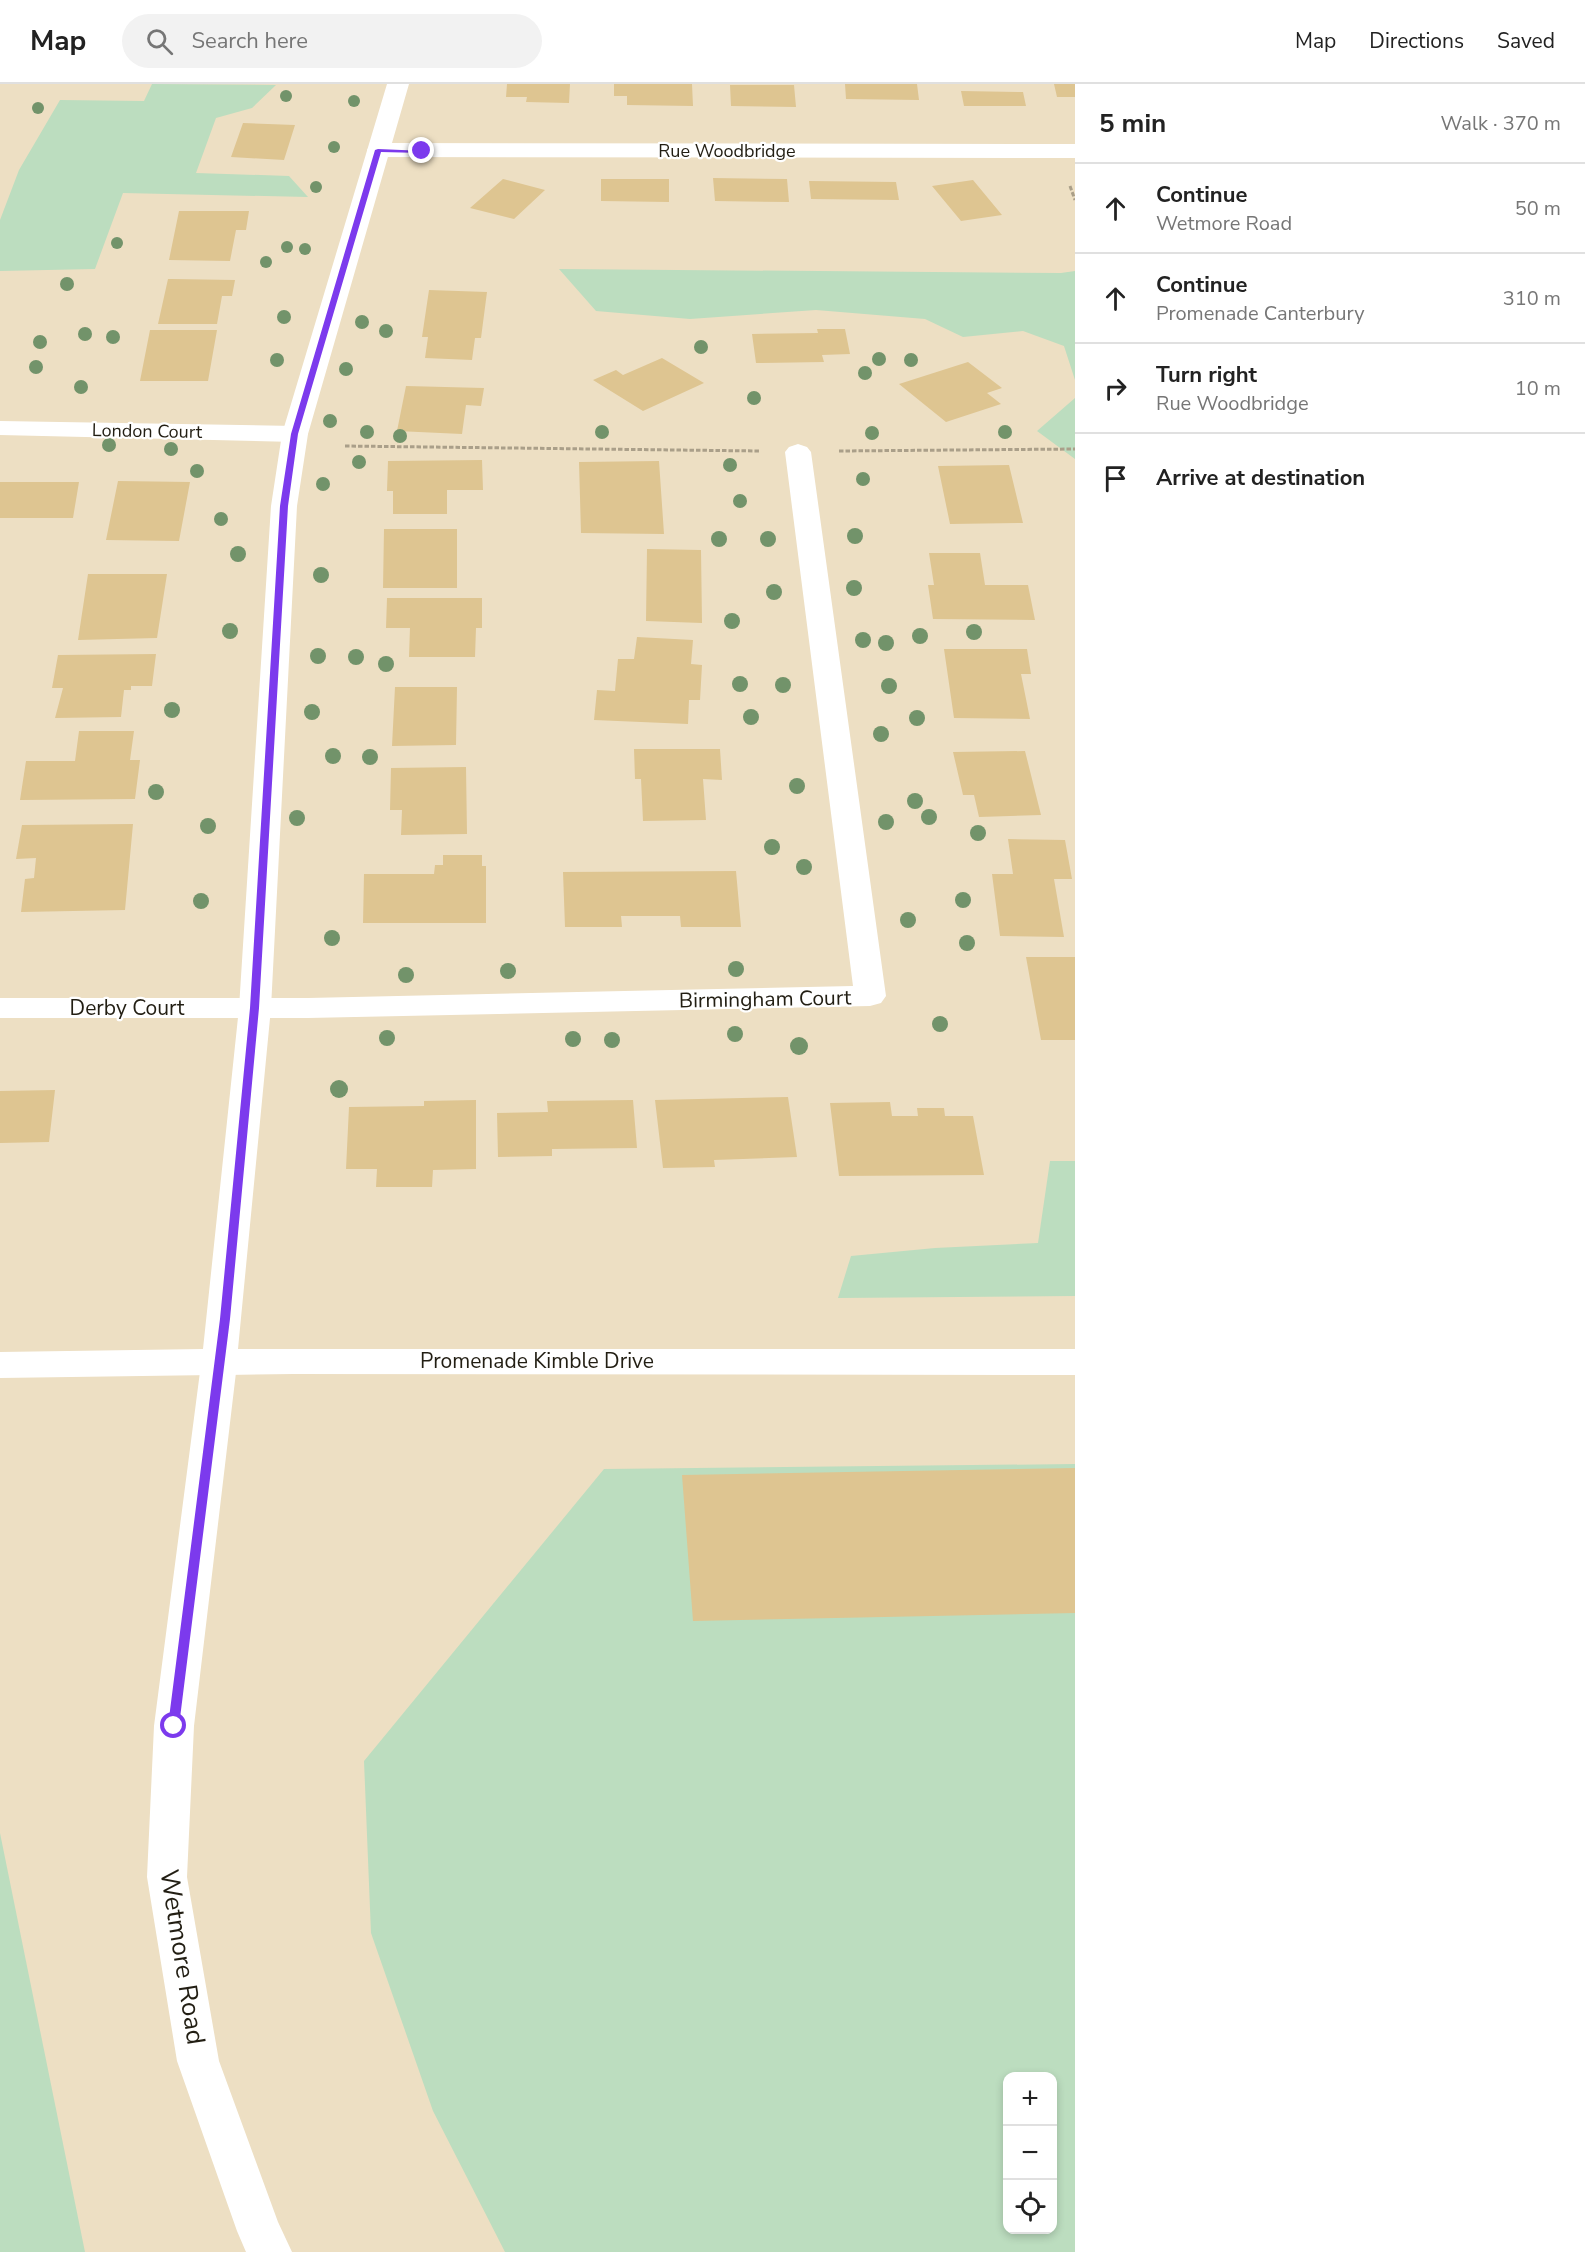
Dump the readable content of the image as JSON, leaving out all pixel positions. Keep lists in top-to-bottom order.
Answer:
{
  "streets": {
    "street": [
      "Rue Woodbridge",
      "London Court",
      "Birmingham Court",
      "Derby Court",
      "Promenade Kimble Drive",
      "Wetmore Road"
    ]
  },
  "crossings": [
    ["Rue Woodbridge", "Wetmore Road"],
    ["London Court", "Wetmore Road"],
    ["Birmingham Court", "Derby Court"],
    ["Birmingham Court", "Wetmore Road"],
    ["Derby Court", "Wetmore Road"],
    ["Promenade Kimble Drive", "Wetmore Road"]
  ],
  "page": {
    "header": "Map",
    "search": "Search here",
    "nav": ["Map", "Directions", "Saved"],
    "heading": ["5 min", "Walk · 370 m"],
    "list": [
      ["Continue", "Wetmore Road", "50 m"],
      ["Continue", "Promenade Canterbury", "310 m"],
      ["Turn right", "Rue Woodbridge", "10 m"],
      "Arrive at destination"
    ],
    "map_buttons": ["+", "−"]
  }
}
